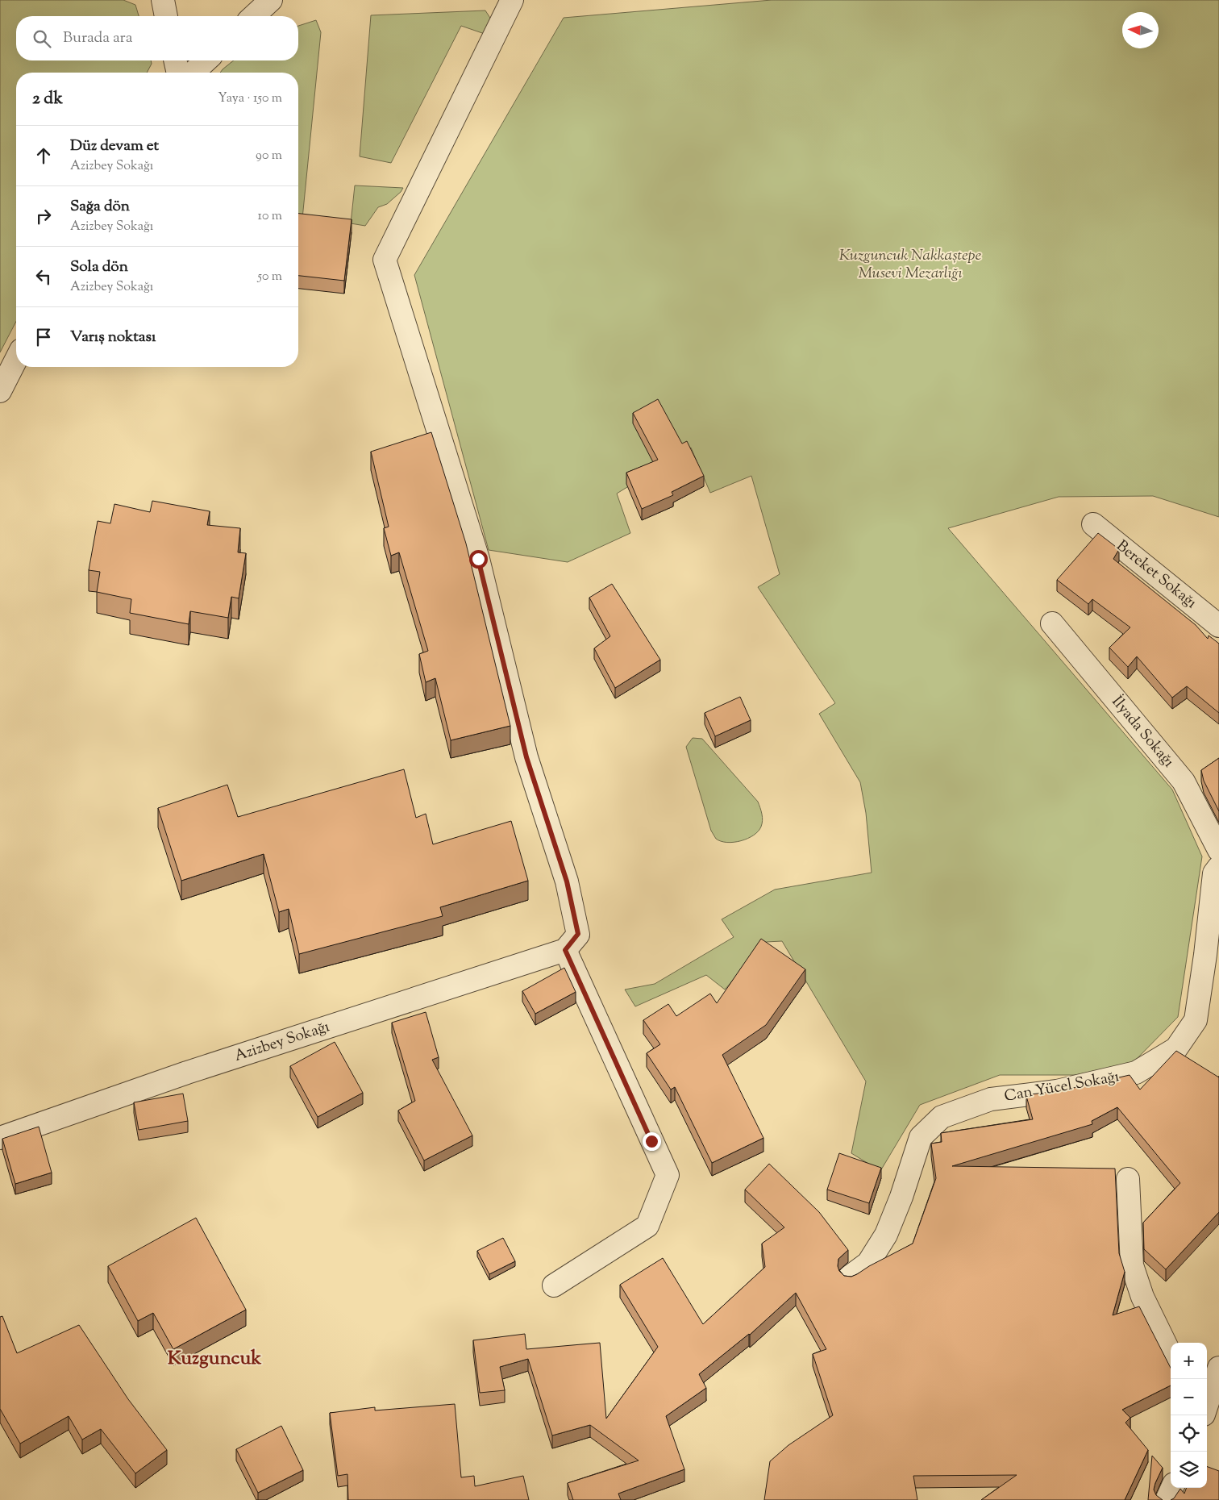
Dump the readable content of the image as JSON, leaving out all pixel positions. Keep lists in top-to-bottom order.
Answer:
{
  "streets": {
    "street": [
      "Bereket Sokağı",
      "İlyada Sokağı",
      "Azizbey Sokağı",
      "Can Yücel Sokağı"
    ]
  },
  "districts": ["Kuzguncuk"],
  "parks": ["Kuzguncuk Nakkaştepe Musevi Mezarlığı"],
  "north": "left",
  "page": {
    "search": "Burada ara",
    "heading": ["2 dk", "Yaya · 150 m"],
    "list": [
      ["Düz devam et", "Azizbey Sokağı", "90 m"],
      ["Sağa dön", "Azizbey Sokağı", "10 m"],
      ["Sola dön", "Azizbey Sokağı", "50 m"],
      "Varış noktası"
    ],
    "map_buttons": ["+", "−"]
  }
}
